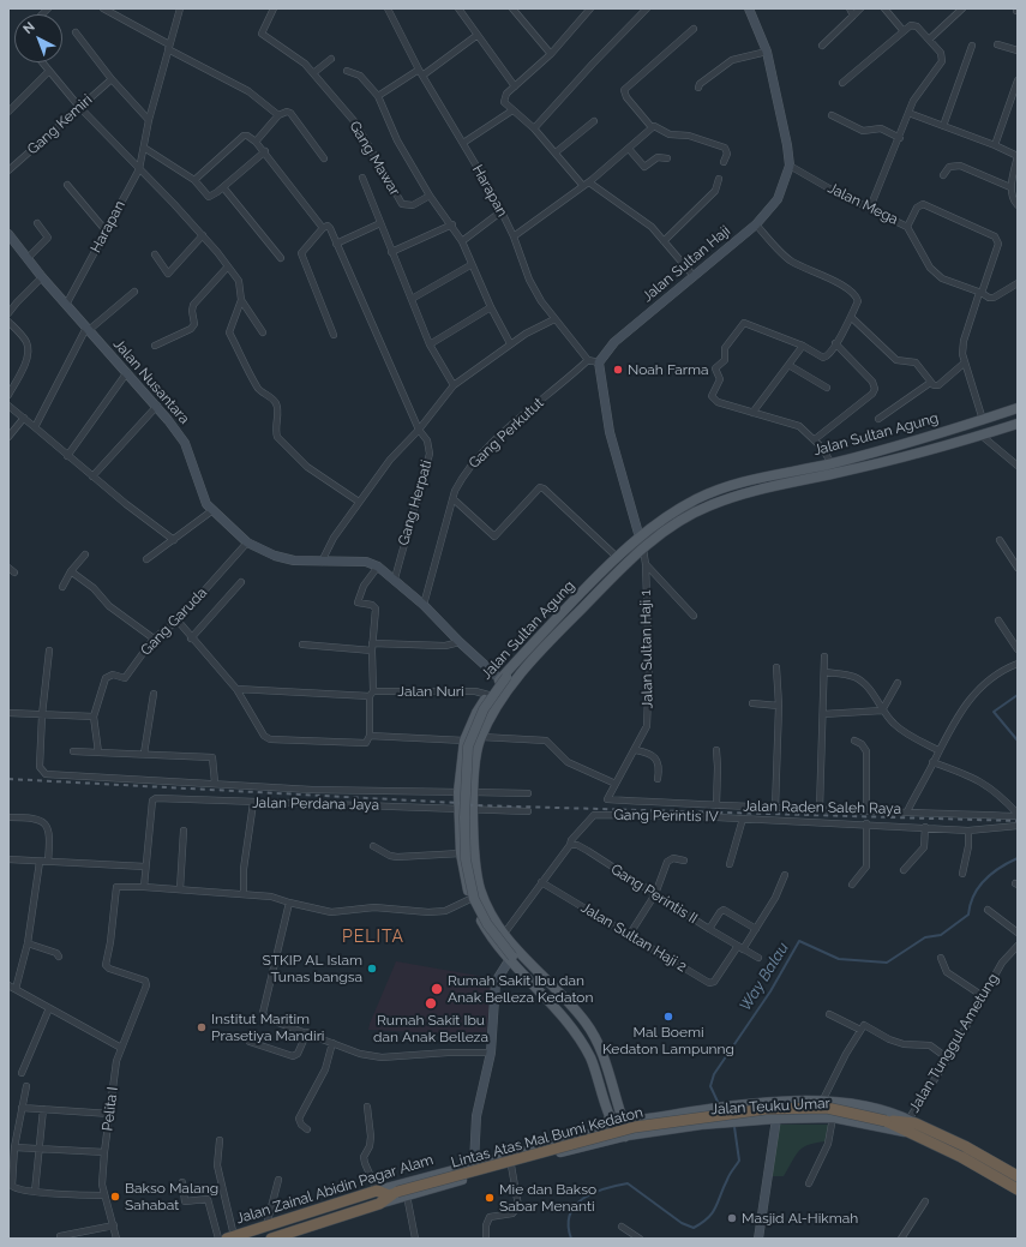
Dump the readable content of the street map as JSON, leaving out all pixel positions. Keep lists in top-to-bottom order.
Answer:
{
  "streets": {
    "highway": ["Jalan Teuku Umar", "Lintas Atas Mal Bumi Kedaton", "Jalan Zainal Abidin Pagar Alam"],
    "main road": ["Jalan Sultan Agung"],
    "street": [
      "Gang Kemiri",
      "Gang Mawar",
      "Harapan",
      "Jalan Mega",
      "Jalan Sultan Haji",
      "Jalan Nusantara",
      "Gang Perkutut",
      "Gang Herpati",
      "Gang Garuda",
      "Jalan Sultan Haji 1",
      "Jalan Nuri",
      "Jalan Perdana Jaya",
      "Jalan Raden Saleh Raya",
      "Gang Perintis IV",
      "Gang Perintis II",
      "Jalan Sultan Haji 2",
      "Jalan Tunggul Ametung",
      "Pelita I"
    ]
  },
  "crossings": [
    ["Harapan", "Jalan Nusantara"],
    ["Harapan", "Gang Perkutut"],
    ["Jalan Mega", "Jalan Sultan Haji"],
    ["Jalan Nusantara", "Gang Perkutut"],
    ["Jalan Nusantara", "Jalan Sultan Agung"],
    ["Jalan Nusantara", "Gang Herpati"],
    ["Jalan Nusantara", "Gang Garuda"],
    ["Jalan Sultan Agung", "Jalan Sultan Haji 1"],
    ["Jalan Sultan Agung", "Jalan Nuri"],
    ["Jalan Sultan Agung", "Jalan Perdana Jaya"],
    ["Jalan Sultan Agung", "Jalan Teuku Umar"],
    ["Jalan Sultan Agung", "Jalan Zainal Abidin Pagar Alam"],
    ["Jalan Sultan Haji 1", "Jalan Raden Saleh Raya"],
    ["Gang Perintis IV", "Gang Perintis II"],
    ["Gang Perintis II", "Jalan Sultan Haji 2"],
    ["Jalan Tunggul Ametung", "Jalan Teuku Umar"],
    ["Jalan Tunggul Ametung", "Lintas Atas Mal Bumi Kedaton"],
    ["Jalan Teuku Umar", "Lintas Atas Mal Bumi Kedaton"],
    ["Jalan Teuku Umar", "Jalan Zainal Abidin Pagar Alam"],
    ["Lintas Atas Mal Bumi Kedaton", "Jalan Zainal Abidin Pagar Alam"]
  ],
  "districts": ["PELITA"],
  "water": ["Way Balau"],
  "places": [
    "Noah Farma",
    "STKIP AL Islam Tunas bangsa",
    "Rumah Sakit Ibu dan Anak Belleza Kedaton",
    "Rumah Sakit Ibu dan Anak Belleza",
    "Mal Boemi Kedaton Lampunng",
    "Institut Maritim Prasetiya Mandiri",
    "Bakso Malang Sahabat",
    "Mie dan Bakso Sabar Menanti",
    "Masjid Al-Hikmah"
  ],
  "north": "top left"
}
